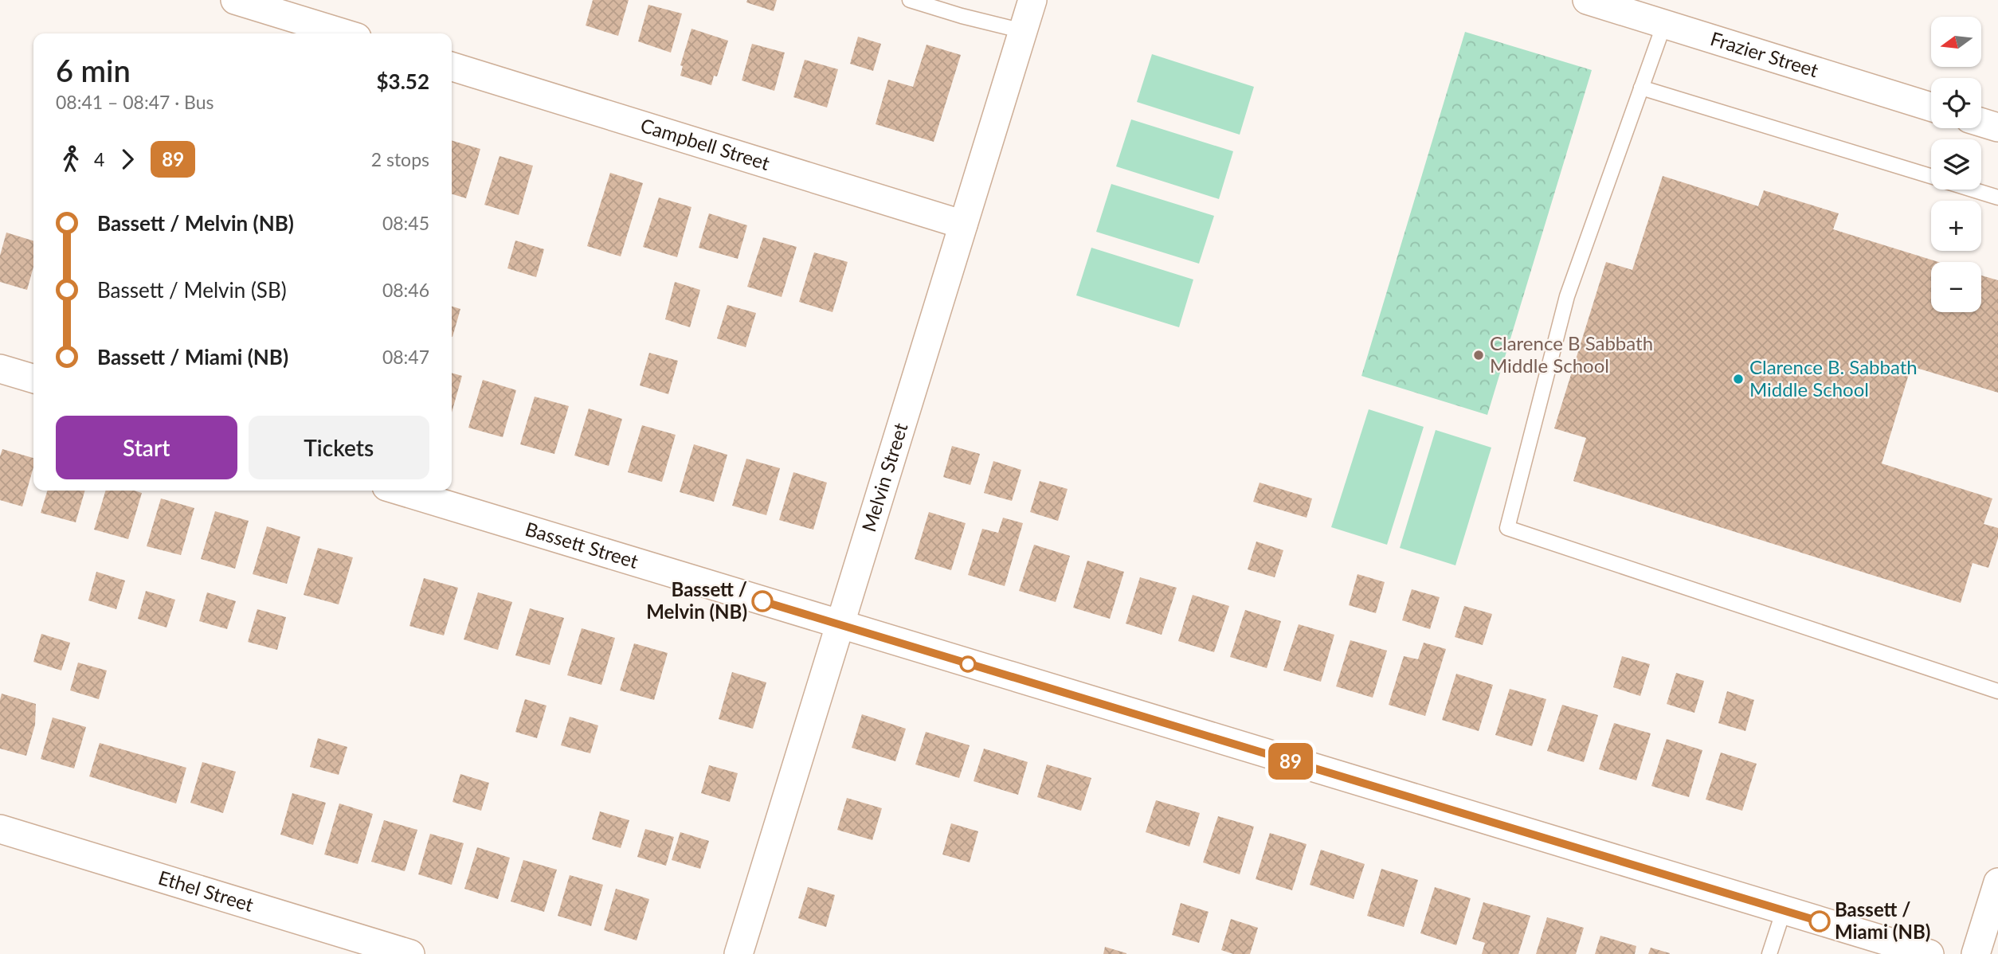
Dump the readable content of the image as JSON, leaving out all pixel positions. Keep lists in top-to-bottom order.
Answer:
{
  "streets": {
    "street": [
      "Frazier Street",
      "Campbell Street",
      "Melvin Street",
      "Bassett Street",
      "Ethel Street"
    ]
  },
  "crossings": [
    ["Campbell Street", "Melvin Street"],
    ["Melvin Street", "Bassett Street"]
  ],
  "places": [
    "Clarence B Sabbath Middle School",
    "Clarence B. Sabbath Middle School",
    "Bassett / Melvin (NB)",
    "Bassett / Miami (NB)"
  ],
  "lines": ["bus line 89"],
  "north": "left",
  "page": {
    "on_map": "89",
    "map_buttons": ["+", "−"],
    "heading": ["6 min", "08:41 – 08:47 · Bus", "$3.52"],
    "legs": ["4", "89", "2 stops"],
    "list": [
      {
        "name": "Bassett / Melvin (NB)",
        "value": "08:45"
      },
      {
        "name": "Bassett / Melvin (SB)",
        "value": "08:46"
      },
      {
        "name": "Bassett / Miami (NB)",
        "value": "08:47"
      }
    ],
    "buttons": ["Start", "Tickets"]
  }
}
